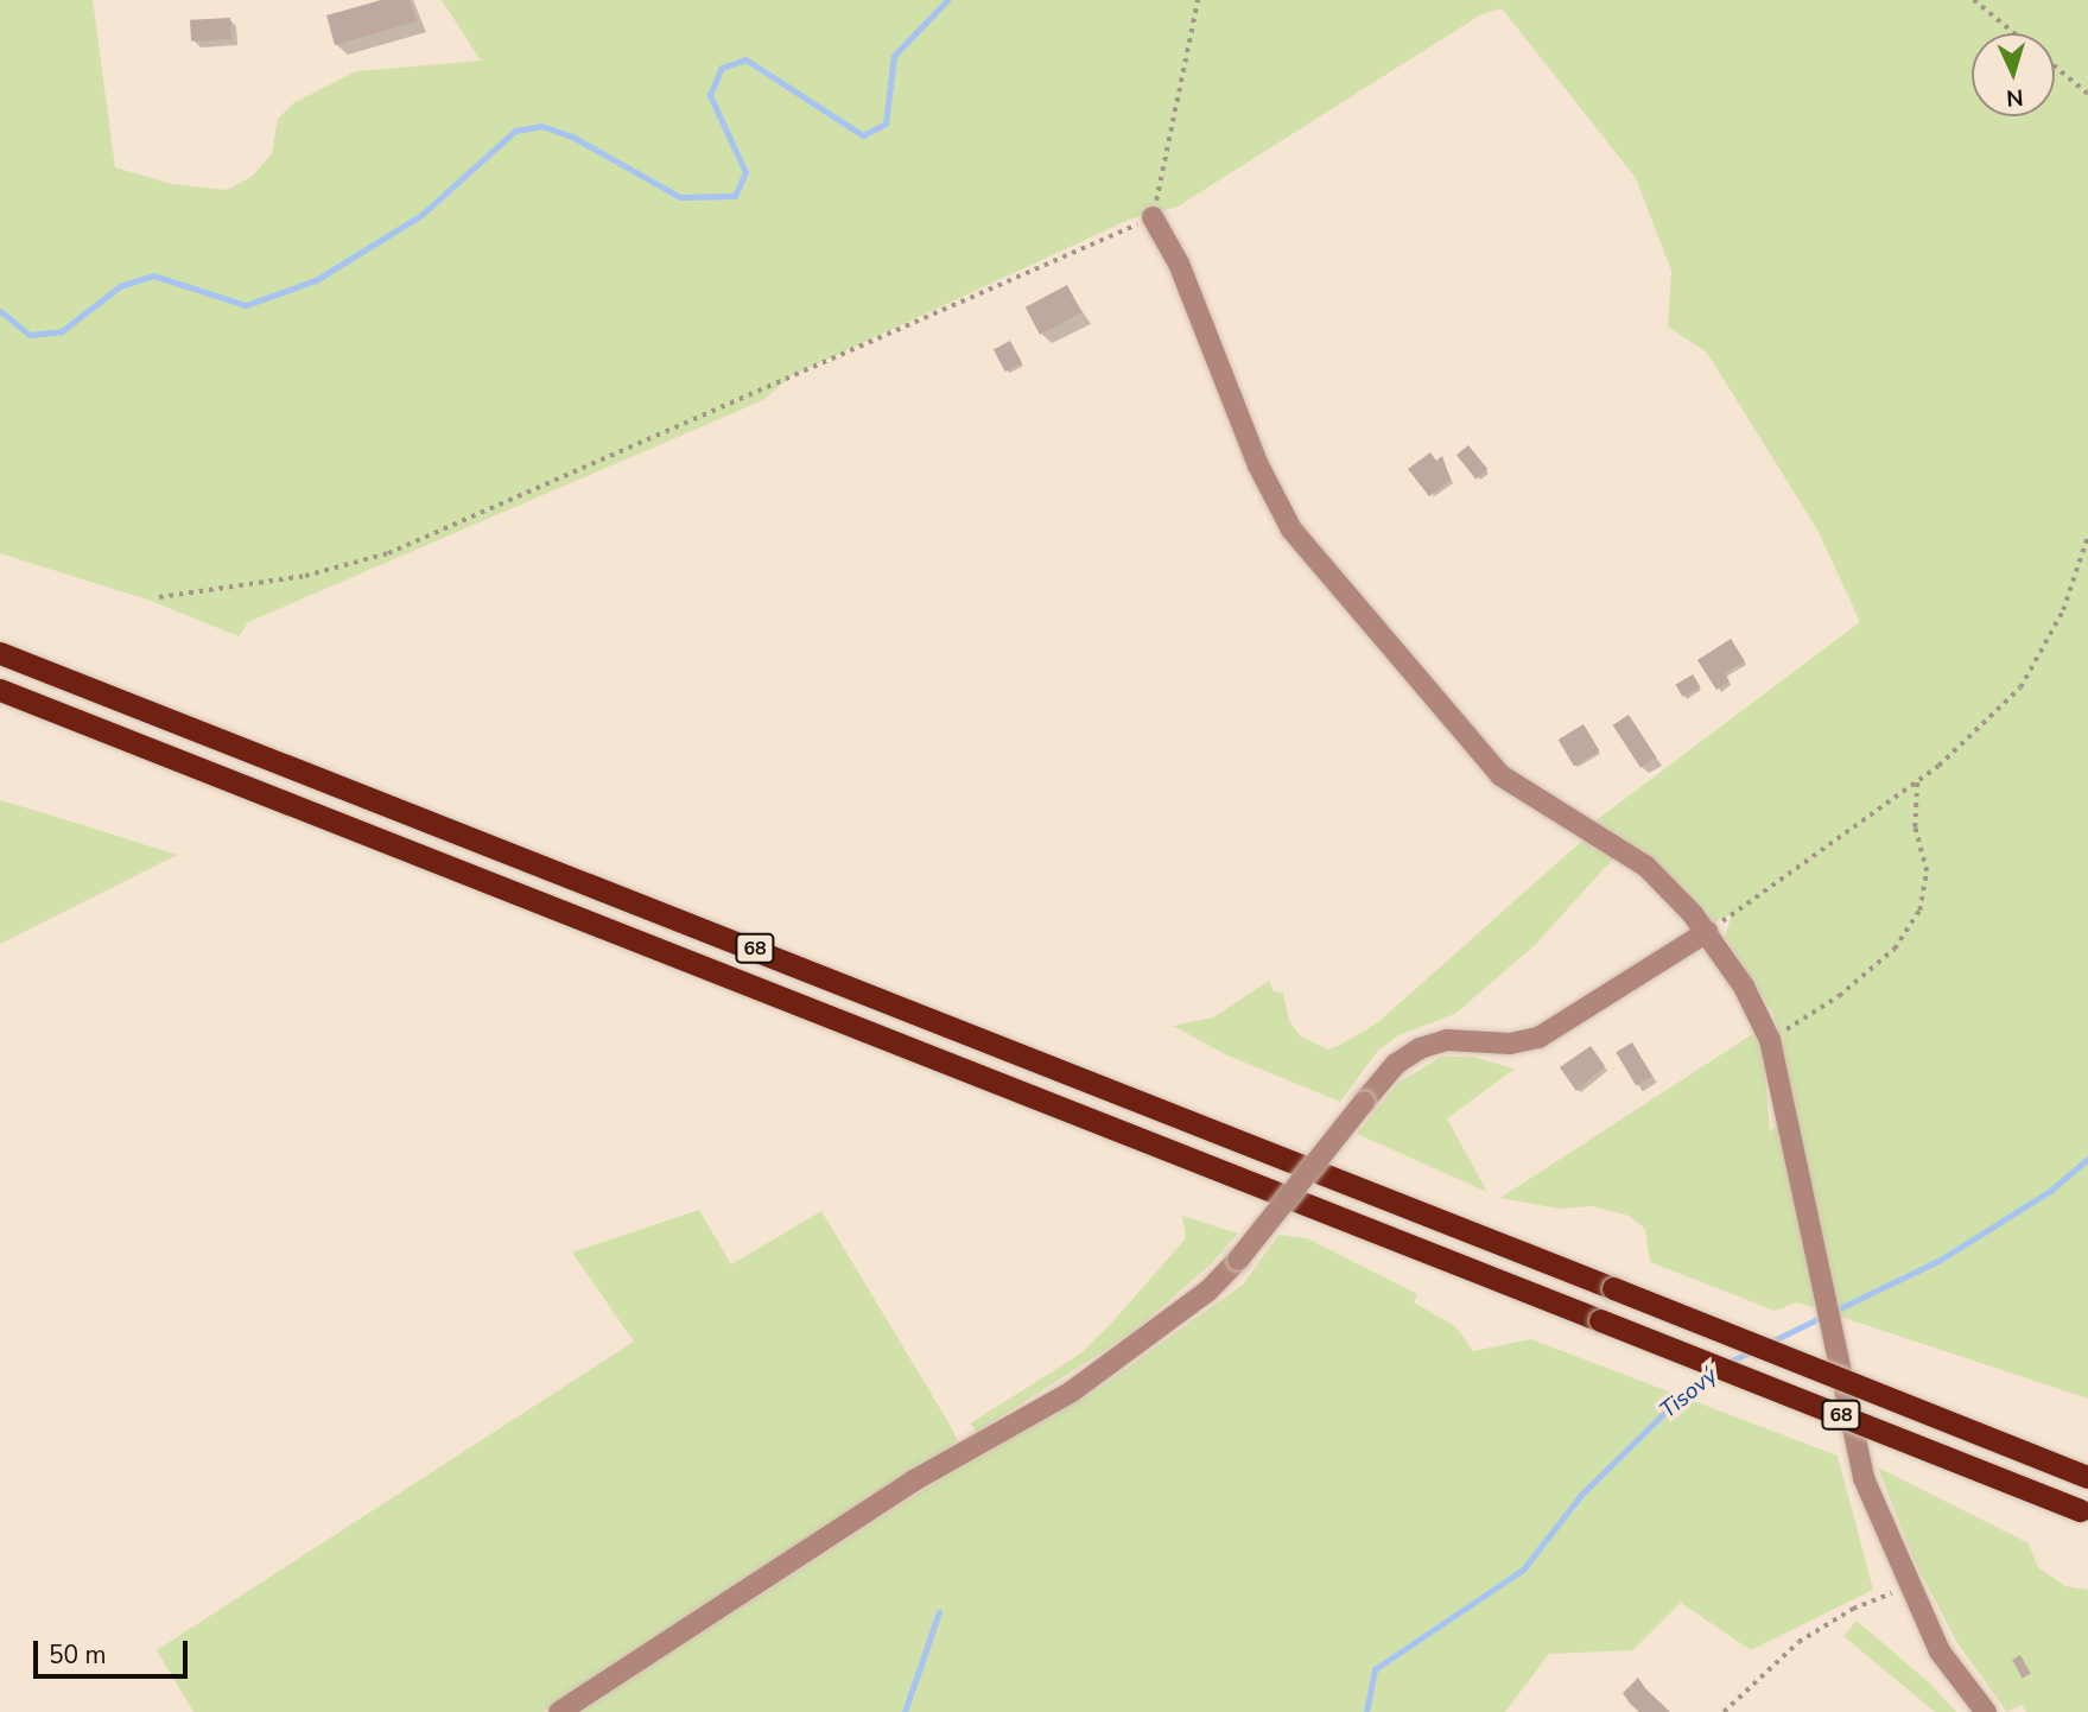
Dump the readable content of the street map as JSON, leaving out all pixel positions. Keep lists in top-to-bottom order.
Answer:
{
  "streets": {
    "highway": ["68"]
  },
  "water": ["Tisový"],
  "scale_bar": "50 m",
  "north": "bottom"
}
